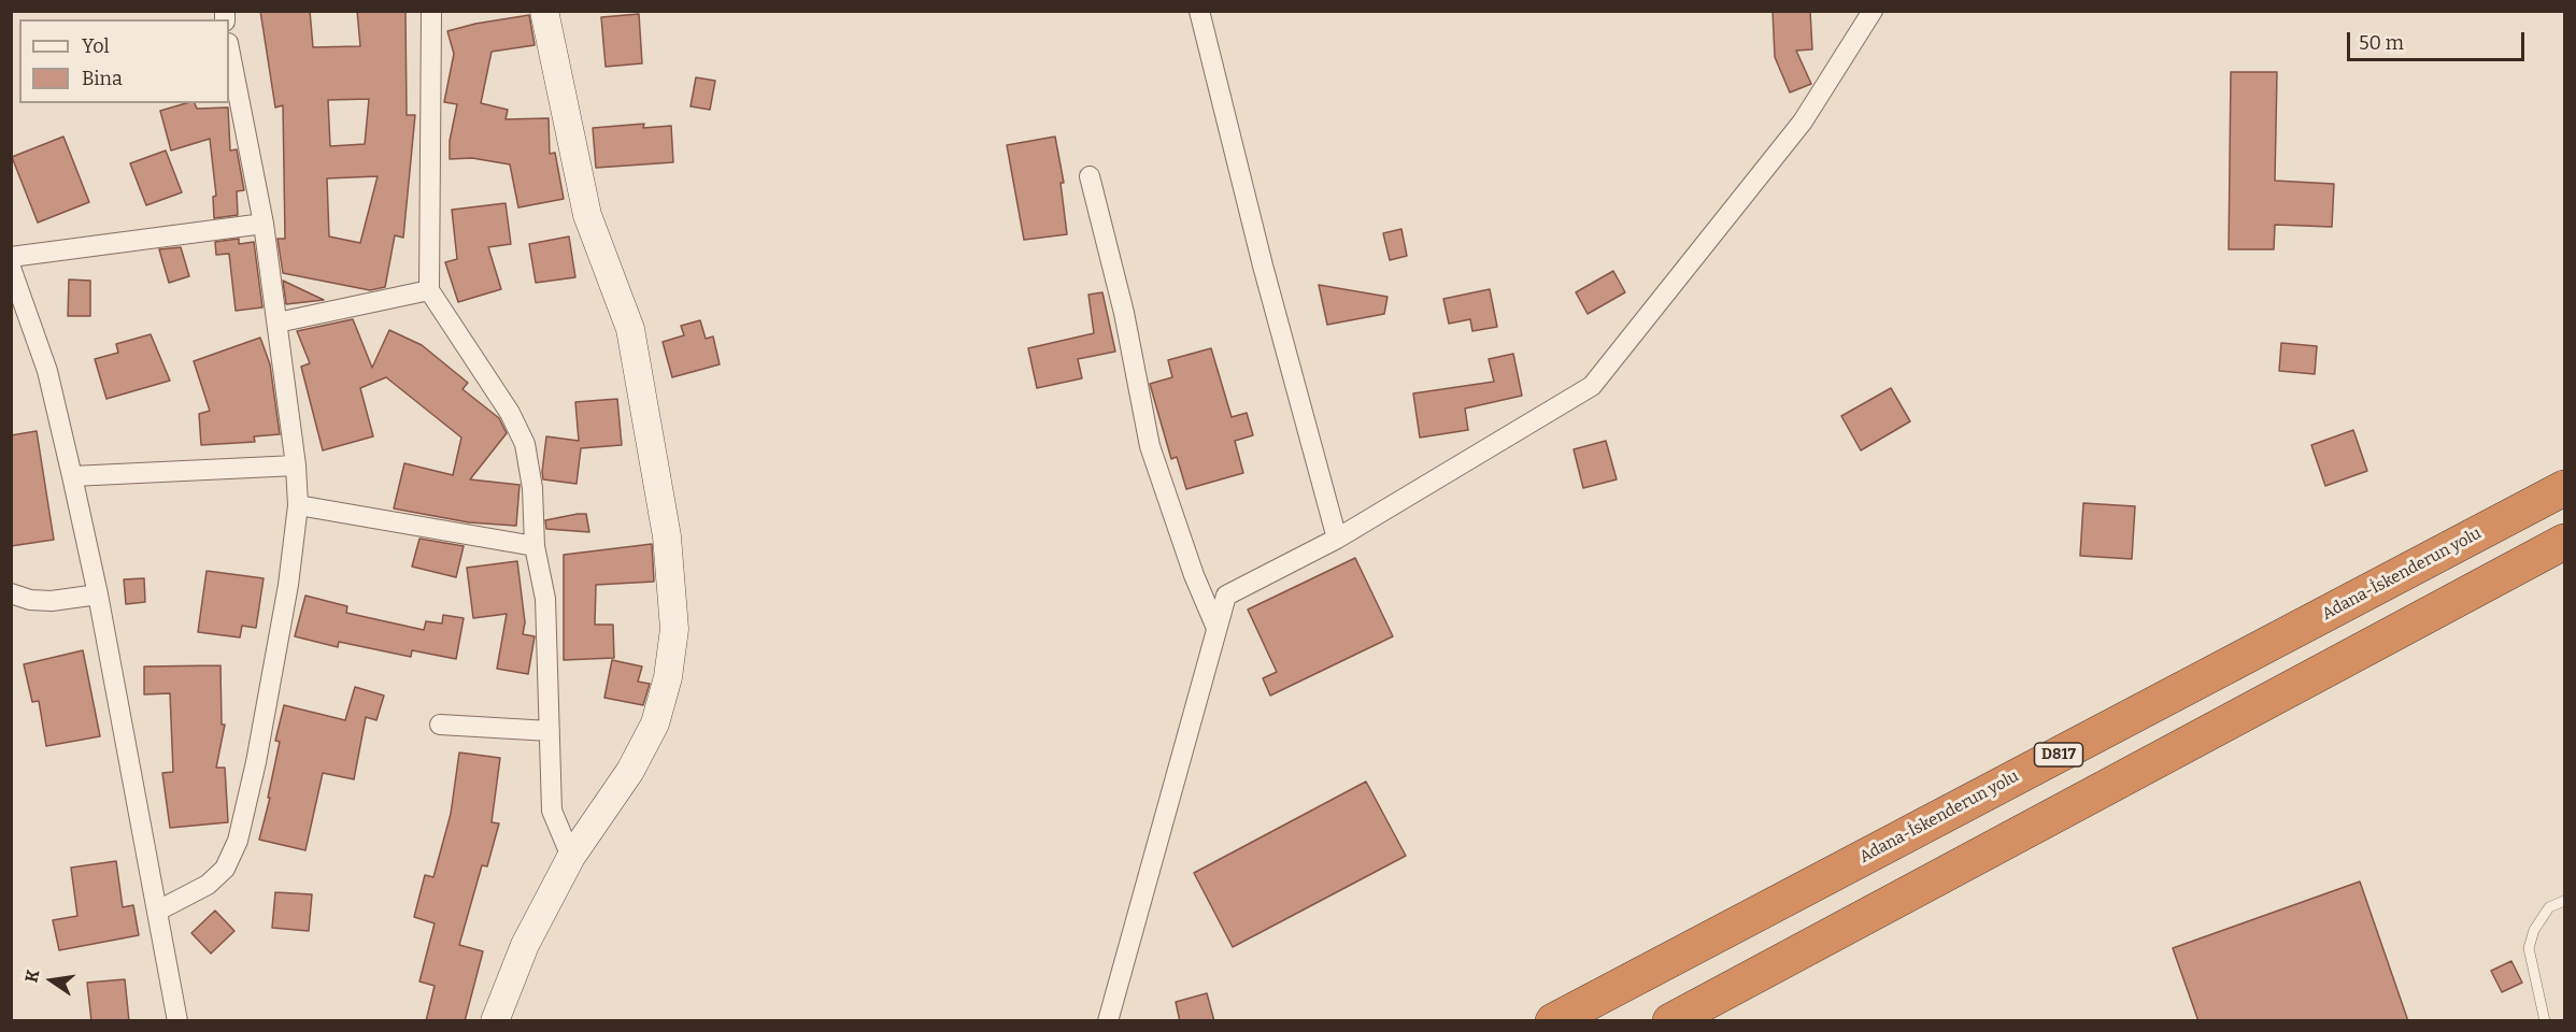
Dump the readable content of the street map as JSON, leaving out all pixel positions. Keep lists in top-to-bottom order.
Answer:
{
  "streets": {
    "highway": ["Adana-İskenderun yolu", "D817"]
  },
  "legend": ["Yol", "Bina"],
  "scale_bar": "50 m",
  "north": "left"
}
